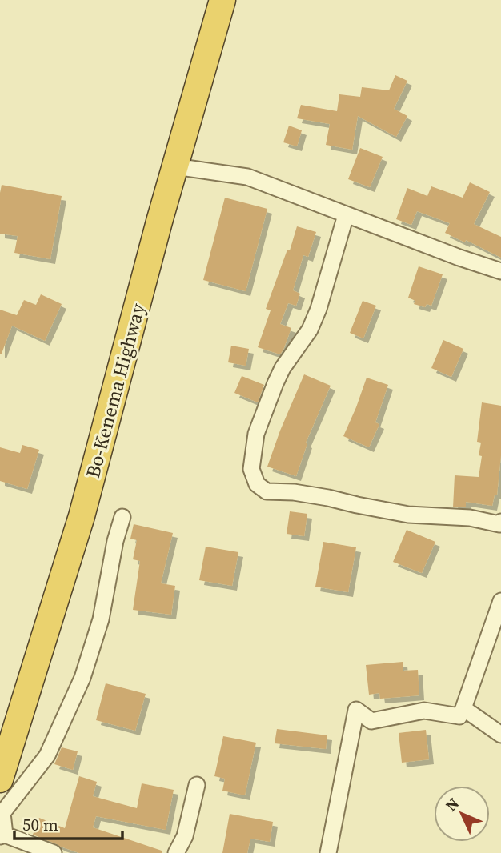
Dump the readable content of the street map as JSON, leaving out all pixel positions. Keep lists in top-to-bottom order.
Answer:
{
  "streets": {
    "highway": ["Bo-Kenema Highway"]
  },
  "scale_bar": "50 m",
  "north": "top left"
}
